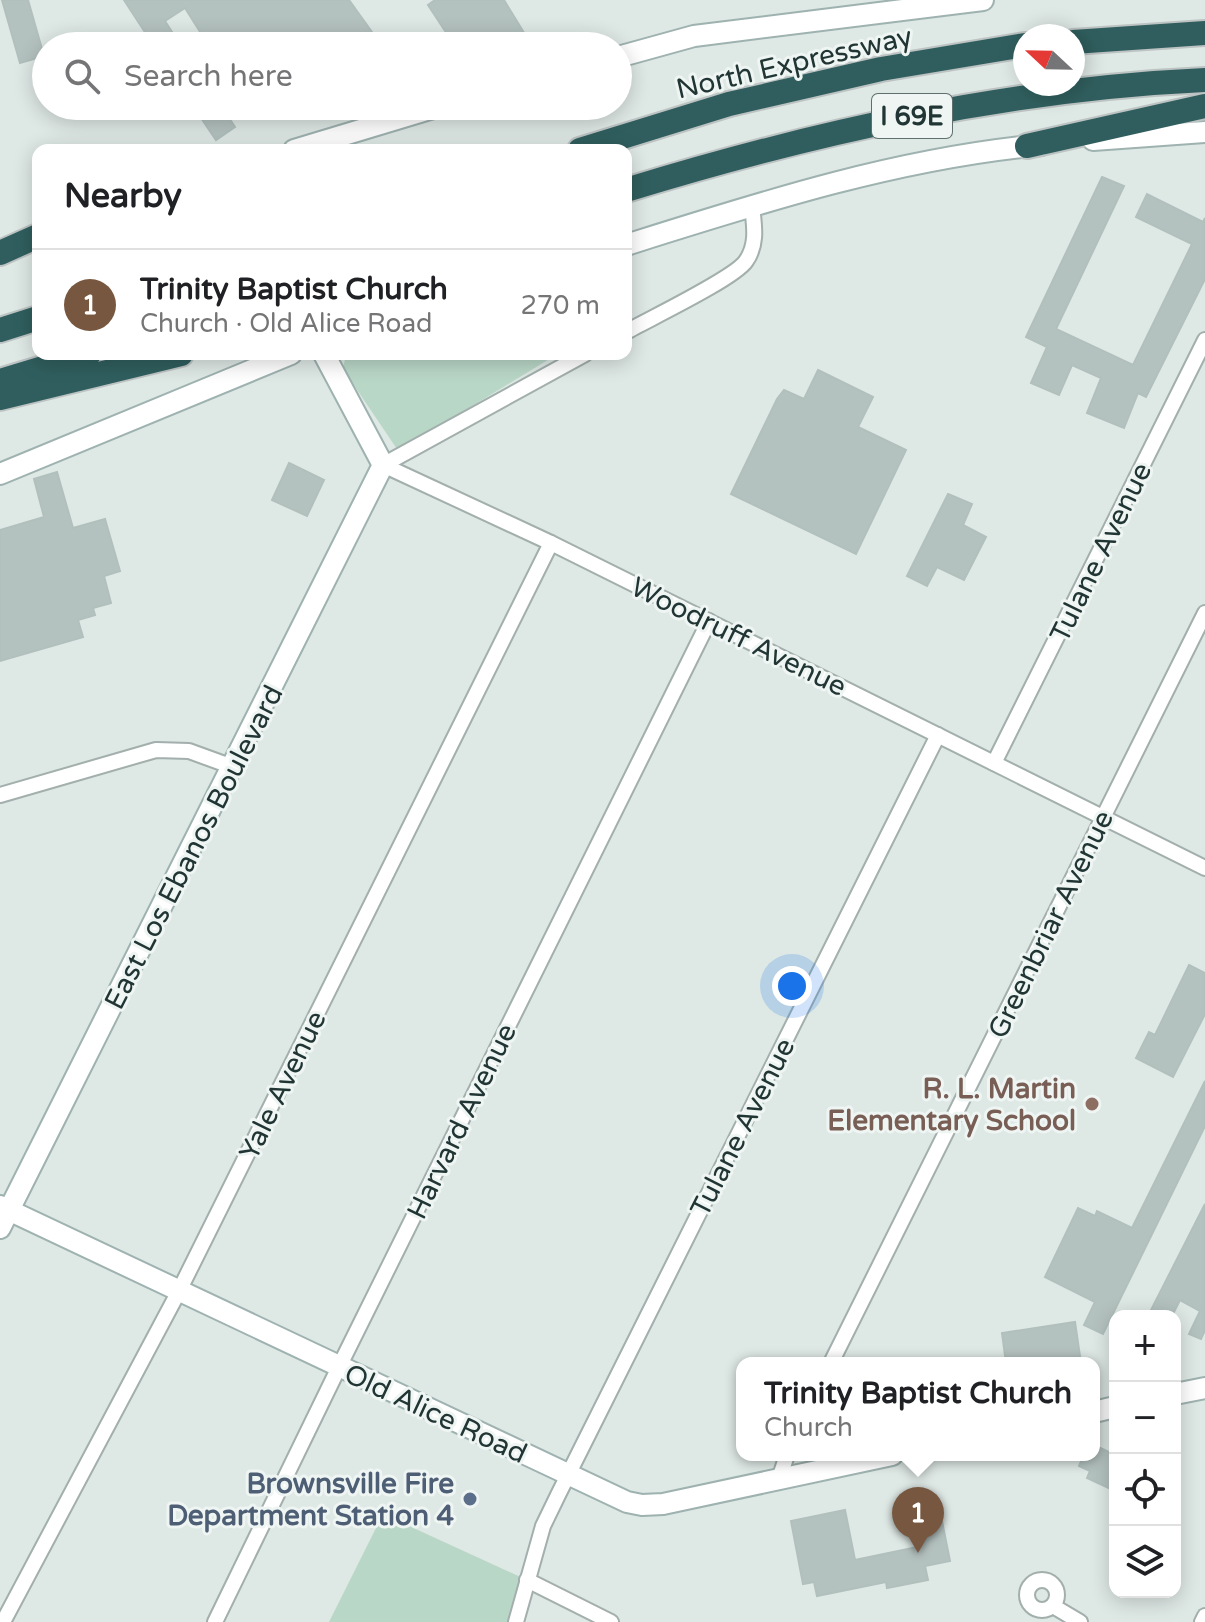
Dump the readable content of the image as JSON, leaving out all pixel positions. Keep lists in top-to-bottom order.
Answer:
{
  "streets": {
    "highway": ["North Expressway", "I 69E"],
    "street": [
      "Tulane Avenue",
      "Woodruff Avenue",
      "East Los Ebanos Boulevard",
      "Greenbriar Avenue",
      "Yale Avenue",
      "Harvard Avenue",
      "Old Alice Road"
    ]
  },
  "crossings": [
    ["Tulane Avenue", "Woodruff Avenue"],
    ["Tulane Avenue", "Old Alice Road"],
    ["Woodruff Avenue", "East Los Ebanos Boulevard"],
    ["Woodruff Avenue", "Greenbriar Avenue"],
    ["Woodruff Avenue", "Yale Avenue"],
    ["Woodruff Avenue", "Harvard Avenue"],
    ["East Los Ebanos Boulevard", "Old Alice Road"],
    ["Yale Avenue", "Old Alice Road"],
    ["Harvard Avenue", "Old Alice Road"]
  ],
  "places": ["R. L. Martin Elementary School", "Brownsville Fire Department Station 4"],
  "north": "left",
  "page": {
    "search": "Search here",
    "heading": "Nearby",
    "list": [
      {
        "mark": "1",
        "name": "Trinity Baptist Church",
        "note": "Church · Old Alice Road",
        "value": "270 m"
      }
    ],
    "map_buttons": ["+", "−"],
    "popup": ["Trinity Baptist Church", "Church"],
    "pins": "1"
  }
}
